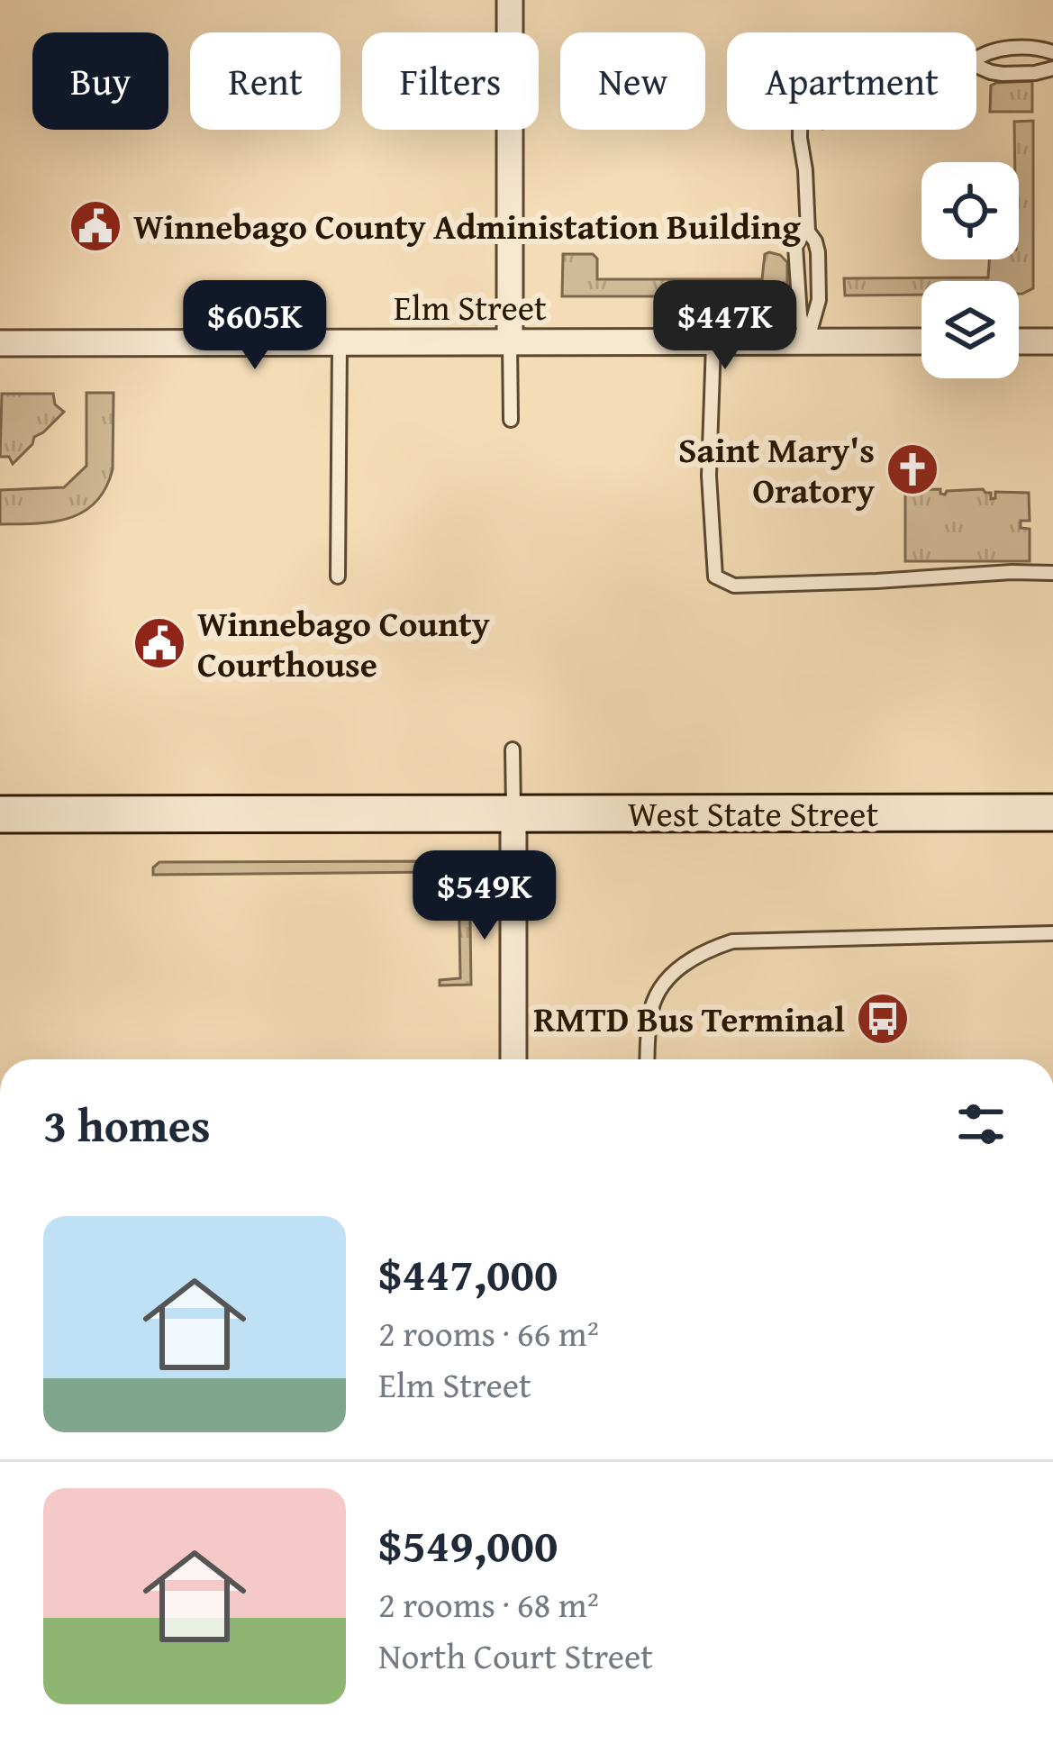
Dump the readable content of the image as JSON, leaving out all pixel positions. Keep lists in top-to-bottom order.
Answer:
{
  "streets": {
    "main road": ["West State Street"],
    "street": ["Elm Street"]
  },
  "places": {
    "public building": ["Winnebago County Administation Building", "Winnebago County Courthouse"],
    "church": ["Saint Mary's Oratory"],
    "bus stop": ["RMTD Bus Terminal"]
  },
  "page": {
    "chip": [
      "Buy",
      "Rent",
      "Filters",
      "New",
      "Apartment"
    ],
    "price": ["$605K", "$447K", "$549K"],
    "heading": "3 homes",
    "list": [
      {
        "name": "$447,000",
        "note": "2 rooms · 66 m² · Elm Street"
      },
      {
        "name": "$549,000",
        "note": "2 rooms · 68 m² · North Court Street"
      }
    ]
  }
}
